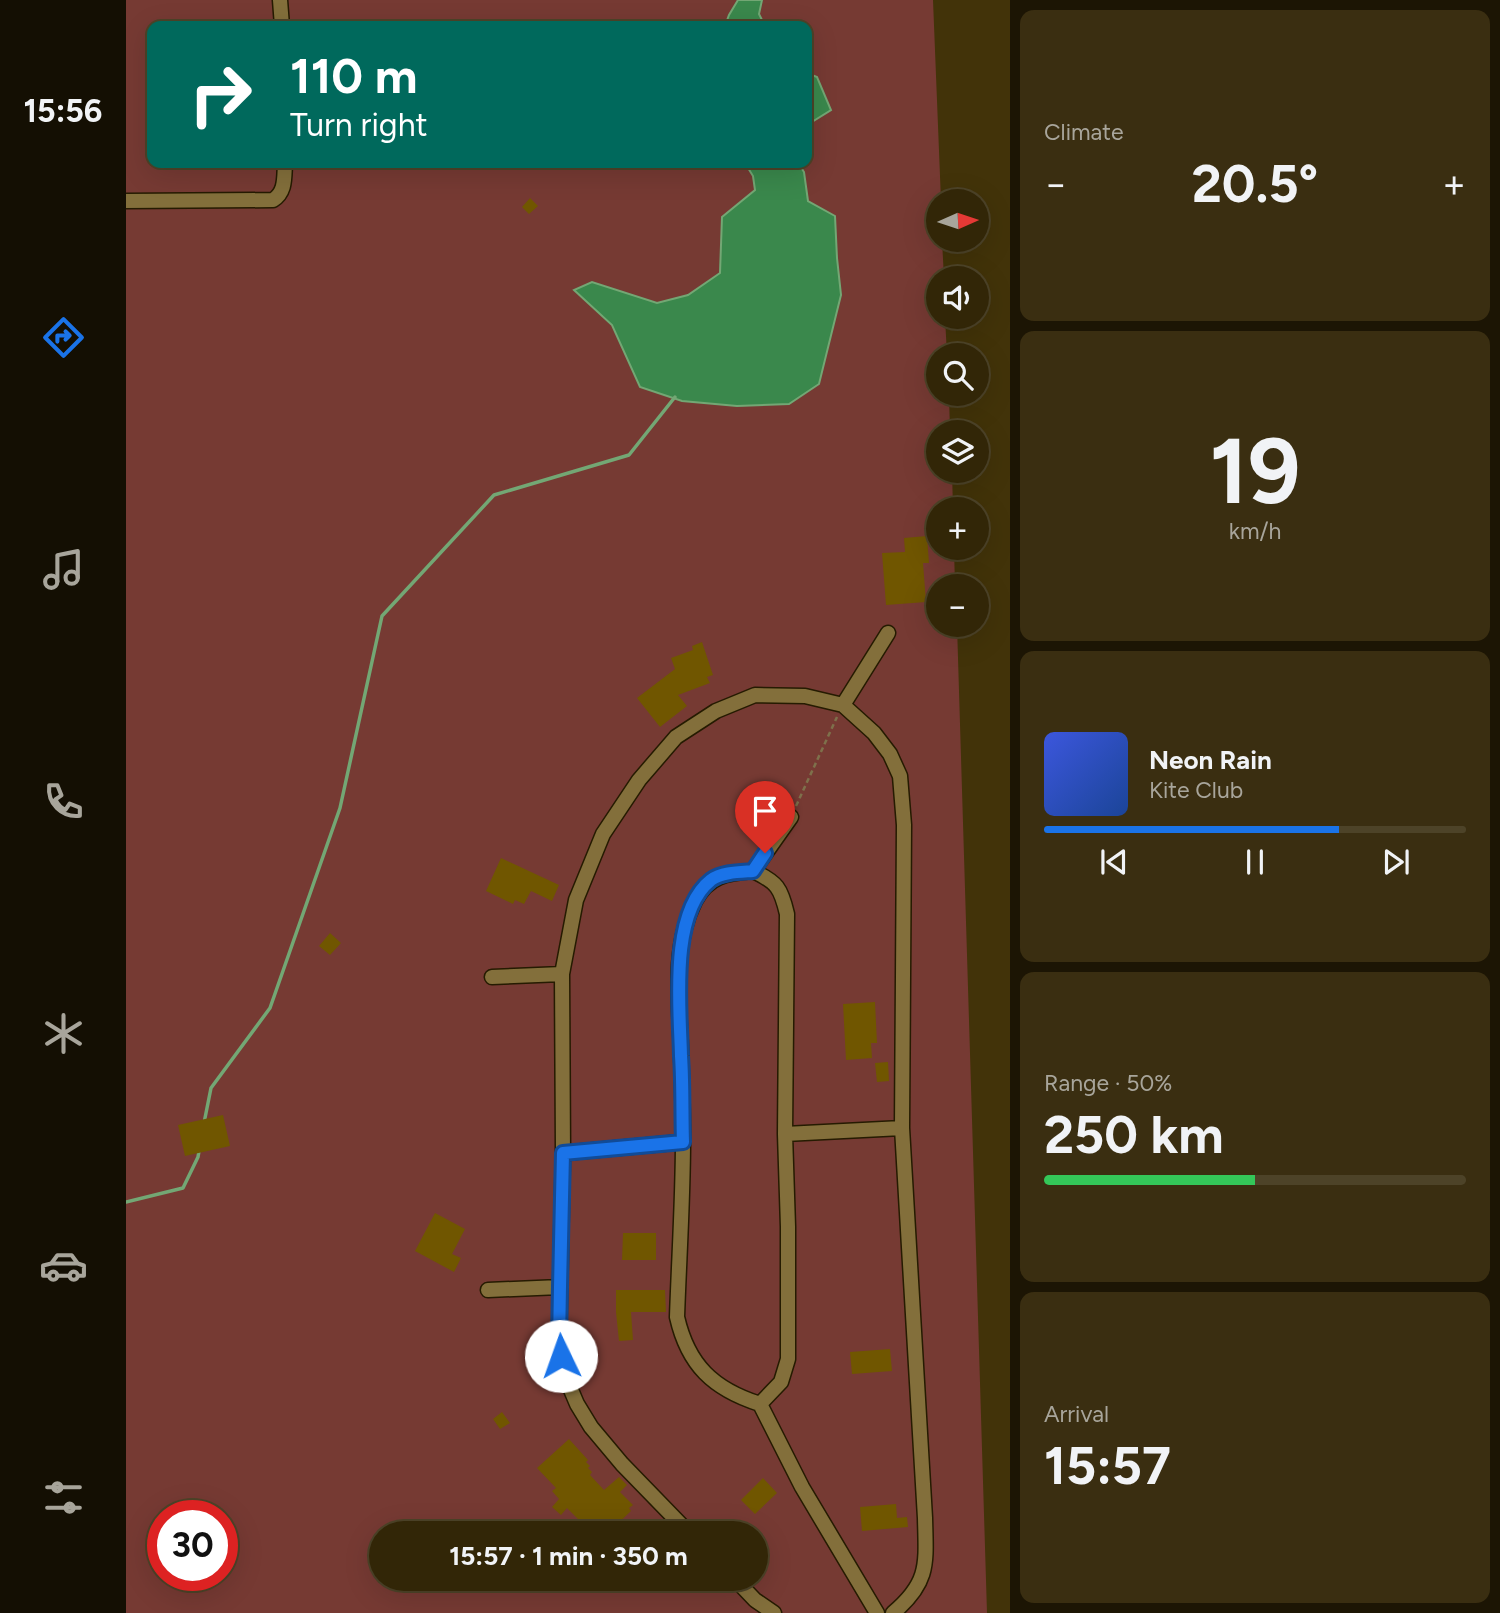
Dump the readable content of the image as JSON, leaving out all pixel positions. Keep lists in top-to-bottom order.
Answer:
{
  "north": "right",
  "page": {
    "tabs": "15:56",
    "tile": [
      "Climate",
      ["19", "km/h"],
      ["Range · 50%", "250 km"],
      ["Arrival", "15:57"]
    ],
    "turn": ["110 m", "Turn right"],
    "heat": ["−", "20.5°", "+"],
    "map_buttons": ["+", "−"],
    "song": ["Neon Rain", "Kite Club"],
    "limit": "30",
    "trip": "15:57 · 1 min · 350 m"
  }
}
